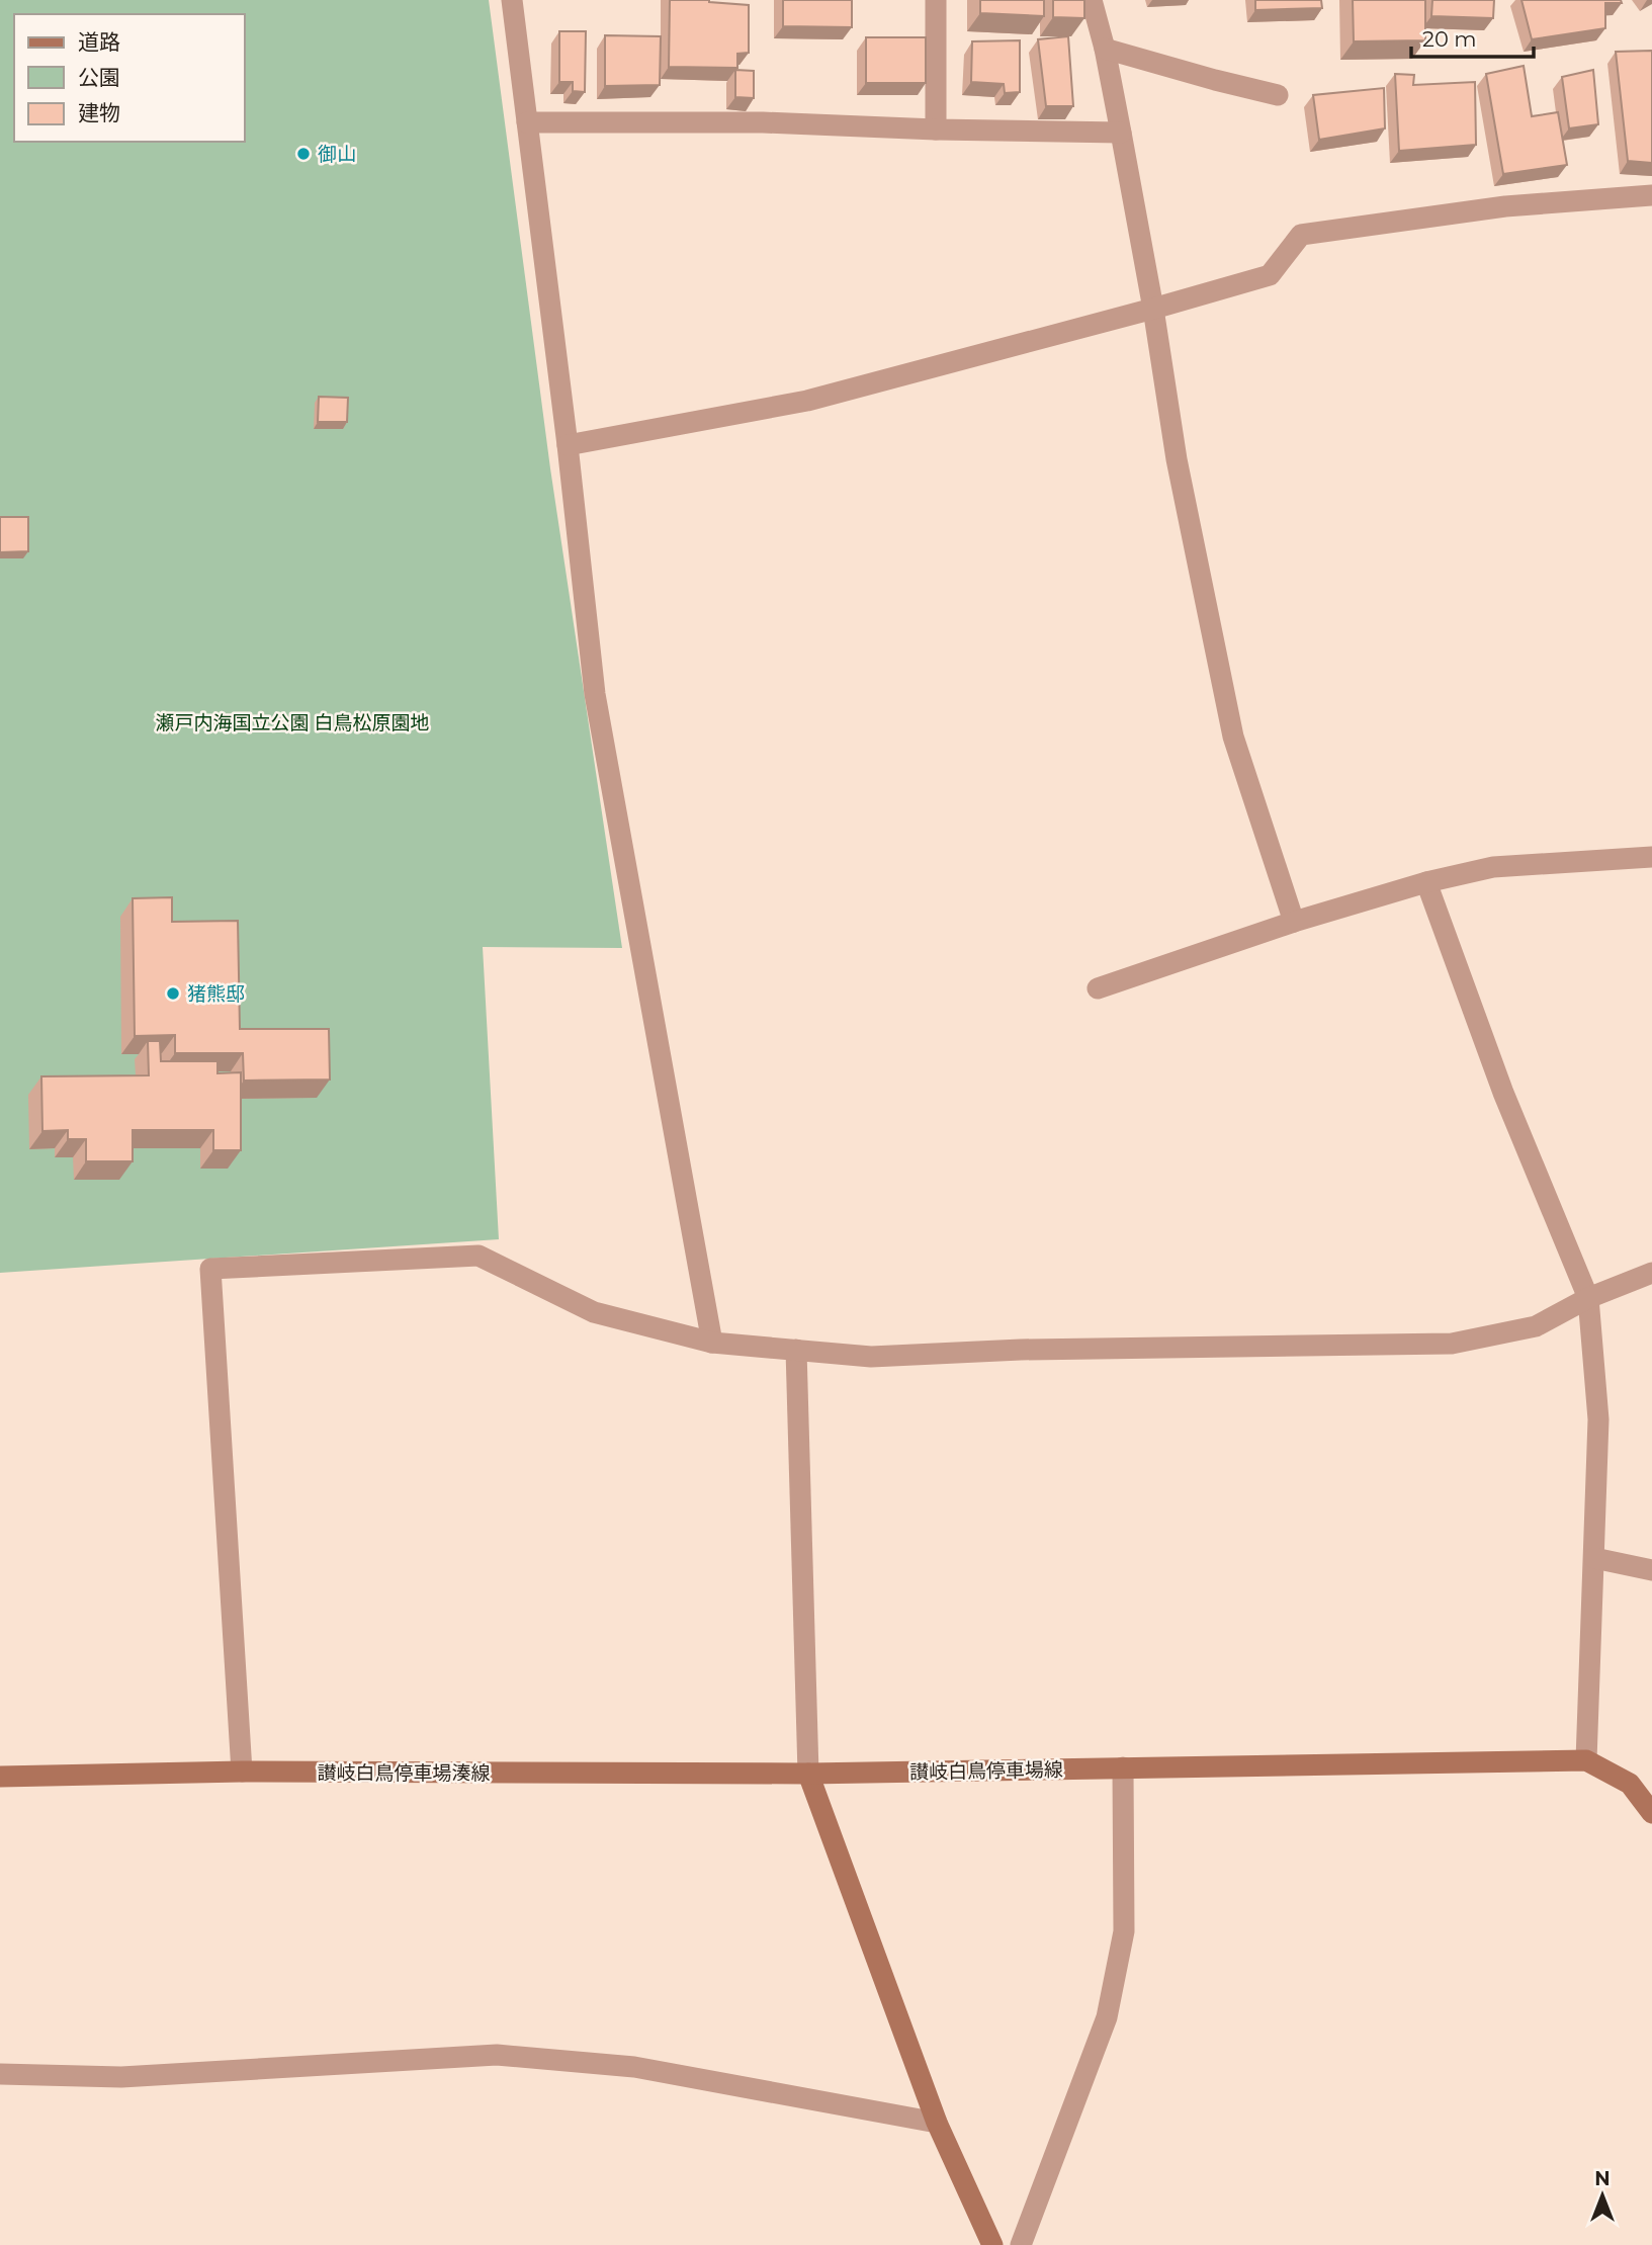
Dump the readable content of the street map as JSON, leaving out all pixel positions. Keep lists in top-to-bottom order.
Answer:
{
  "streets": {
    "main road": ["讃岐白鳥停車場線", "讃岐白鳥停車場湊線"]
  },
  "crossings": [
    ["讃岐白鳥停車場線", "讃岐白鳥停車場湊線"]
  ],
  "parks": ["瀬戸内海国立公園 白鳥松原園地"],
  "places": ["御山", "猪熊邸"],
  "legend": ["道路", "公園", "建物"],
  "scale_bar": "20 m",
  "north": "top"
}
